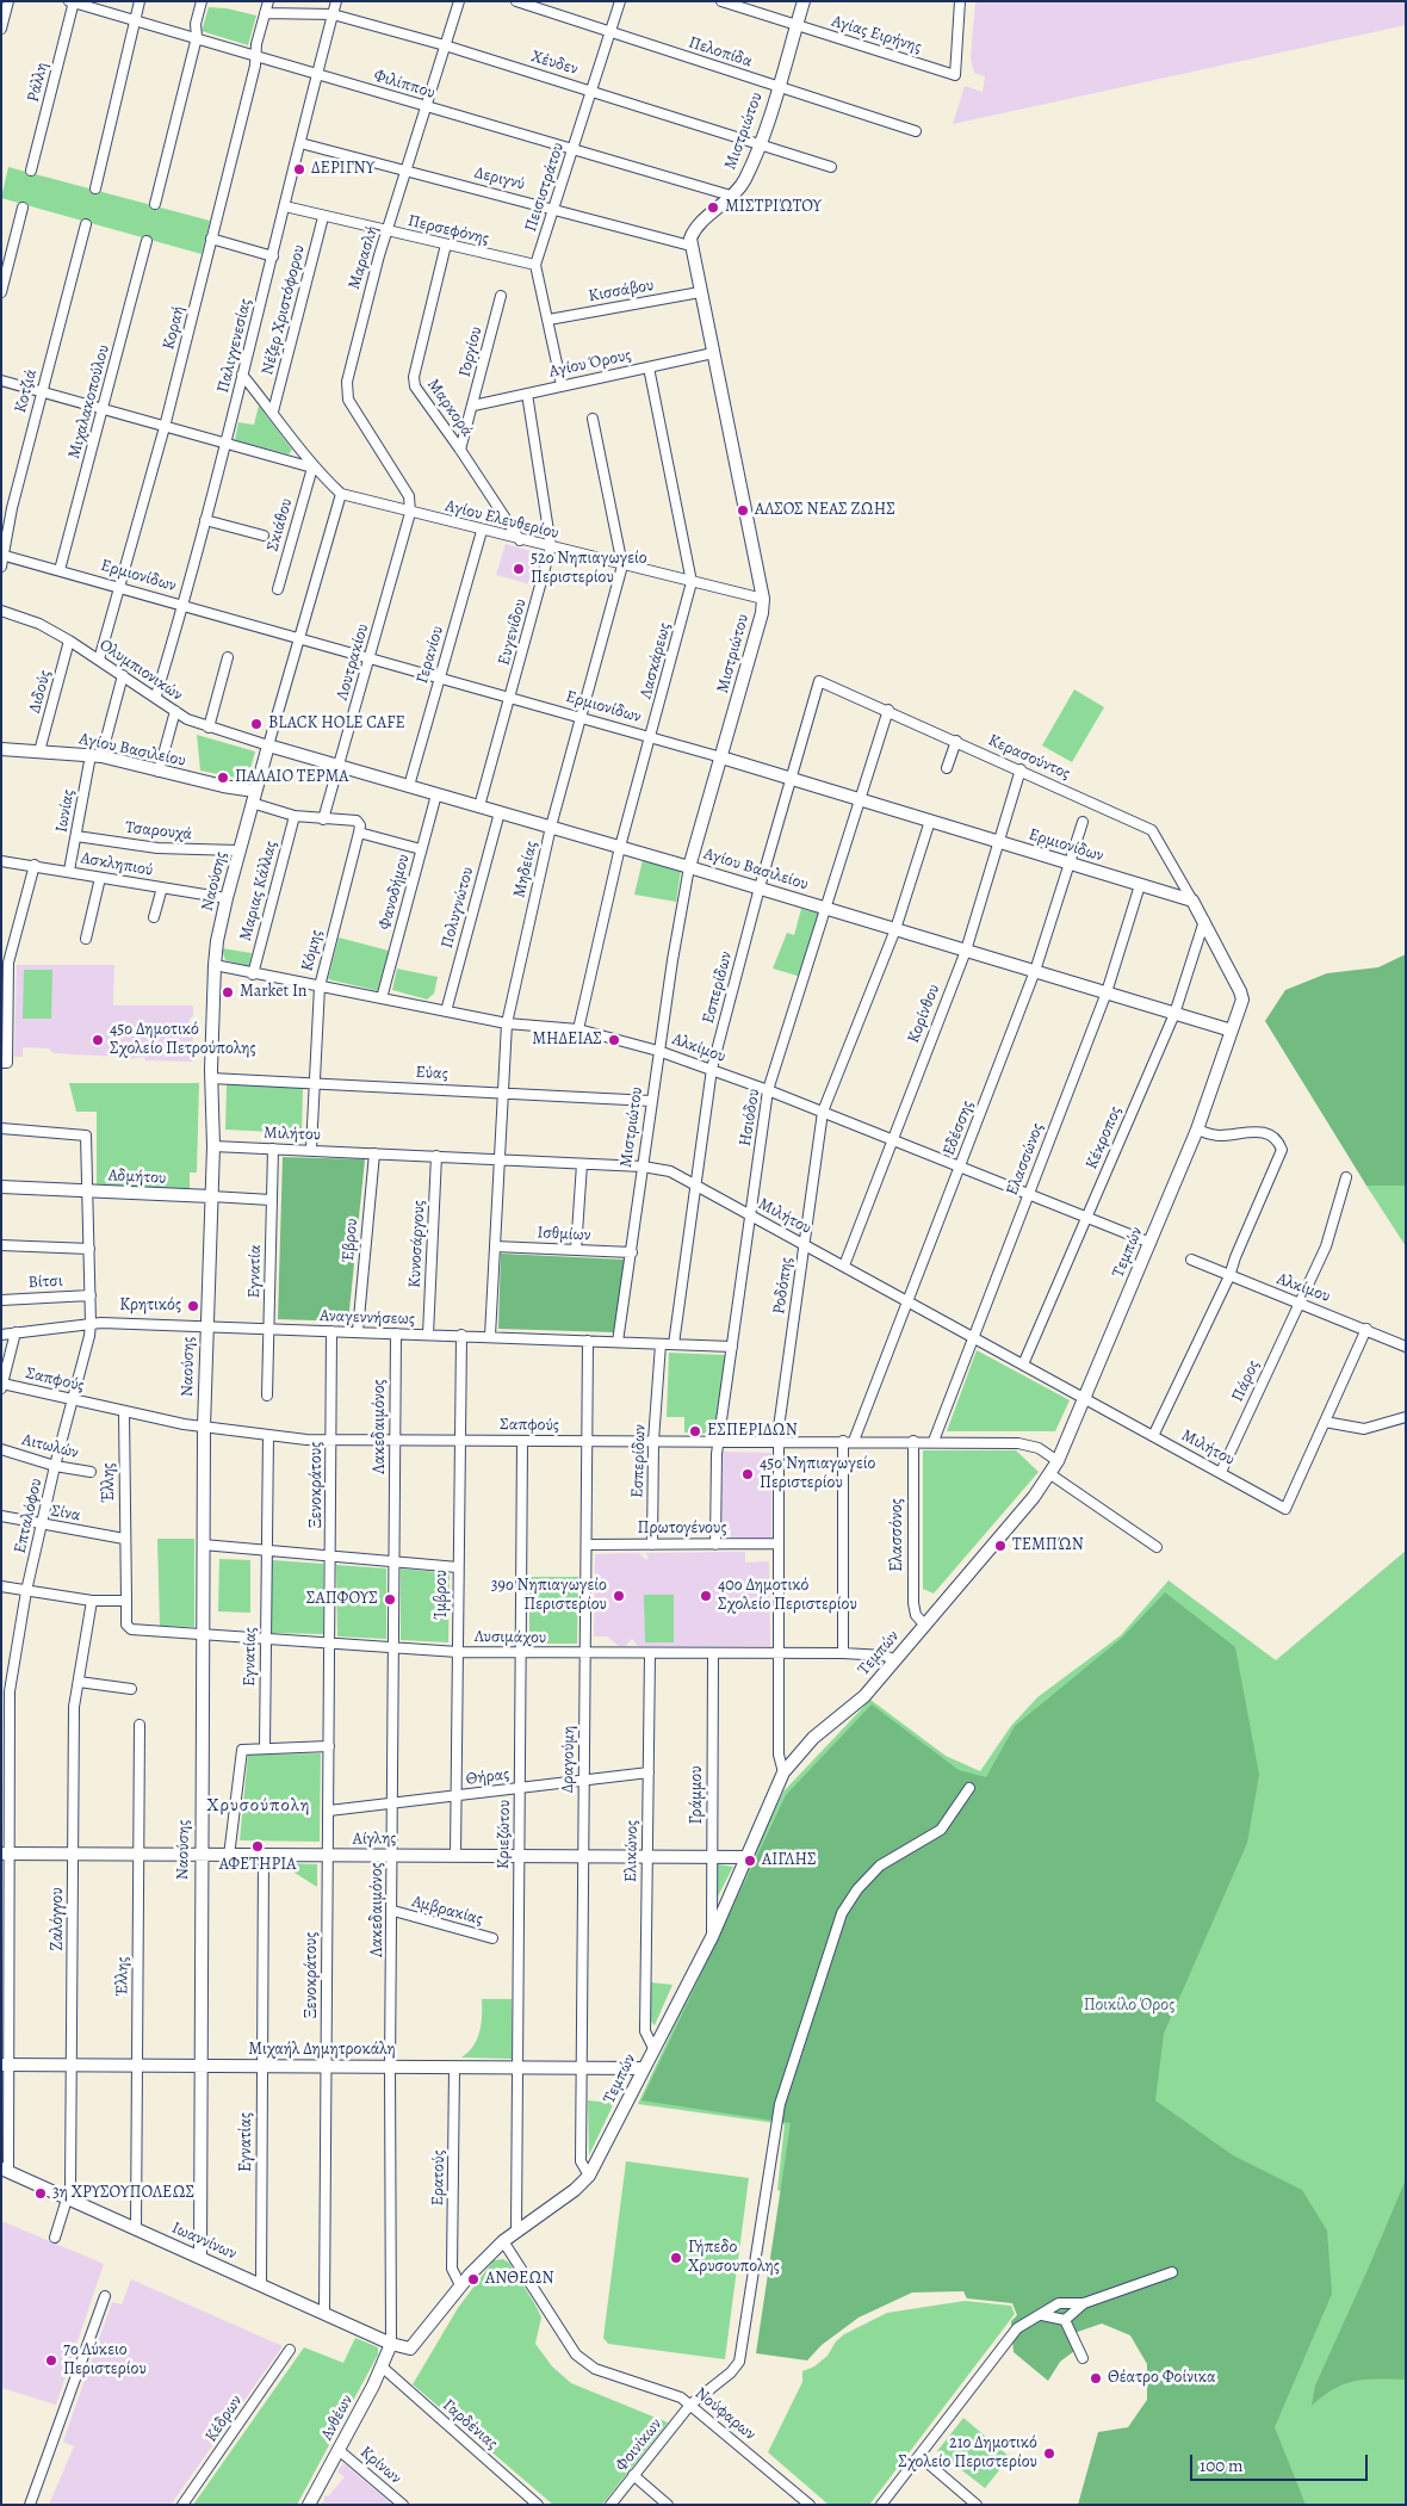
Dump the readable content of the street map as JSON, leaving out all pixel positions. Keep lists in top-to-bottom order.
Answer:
{
  "streets": {
    "street": [
      "Αγίας Ειρήνης",
      "Πελοπίδα",
      "Χέυδεν",
      "Ράλλη",
      "Φιλίππου",
      "Μιστριώτου",
      "Δεριγνύ",
      "Πεισιστράτου",
      "Περσεφόνης",
      "Μαρασλή",
      "Κισσάβου",
      "Nέζερ Χριστόφορου",
      "Κοραή",
      "Παλιγγενεσίας",
      "Γοργίου",
      "Αγίου Όρους",
      "Κοτζιά",
      "Μιχαλακοπούλου",
      "Μαρκορά",
      "Αγίου Ελευθερίου",
      "Σκιάθου",
      "Ερμιονίδων",
      "Ευγενίδου",
      "Γερανίου",
      "Λασκάρεως",
      "Λουτρακίου",
      "Ολυμπιονικών",
      "Διδούς",
      "Αγίου Βασιλείου",
      "Κερασούντος",
      "Ιωνίας",
      "Τσαρουχά",
      "Ασκληπιού",
      "Μηδείας",
      "Ναούσης",
      "Μαριας Κάλλας",
      "Φανοδήμου",
      "Πολυγνώτου",
      "Κόμης",
      "Εσπερίδων",
      "Κορίνθου",
      "Αλκίμου",
      "Εύας",
      "Ησιόδου",
      "Εδέσσης",
      "Μιλήτου",
      "Κέκροπος",
      "Ελασσώνος",
      "Αδμήτου",
      "Ισθμίων",
      "Έβρου",
      "Κυνοσάργους",
      "Τεμπών",
      "Εγνατία",
      "Βίτσι",
      "Ροδόπης",
      "Αναγεννήσεως",
      "Σαπφούς",
      "Πάρος",
      "Λακεδαιμόνος",
      "Αιτωλών",
      "Έλλης",
      "Ξενοκράτους",
      "Σίνα",
      "Επταλόφου",
      "Πρωτογένους",
      "Ελασσόνος",
      "Ίμβρου",
      "Λυσιμάχου",
      "Εγνατίας",
      "Δραγούμη",
      "Θήρας",
      "Γράμμου",
      "Κριεζώτου",
      "Αίγλης",
      "Ελικώνος",
      "Αμβρακίας",
      "Ζαλόγγου",
      "Μιχαήλ Δημητροκάλη",
      "Ερατούς",
      "Ιωαννίνων",
      "Νούφαρων",
      "Ανθέων",
      "Κέδρων",
      "Γαρδένιας",
      "Φοινίκων",
      "Κρίνων"
    ]
  },
  "crossings": [
    ["Αγίας Ειρήνης", "Μιστριώτου"],
    ["Πελοπίδα", "Μιστριώτου"],
    ["Πελοπίδα", "Πεισιστράτου"],
    ["Χέυδεν", "Μιστριώτου"],
    ["Χέυδεν", "Πεισιστράτου"],
    ["Χέυδεν", "Μαρασλή"],
    ["Χέυδεν", "Κοραή"],
    ["Χέυδεν", "Παλιγγενεσίας"],
    ["Ράλλη", "Φιλίππου"],
    ["Φιλίππου", "Μιστριώτου"],
    ["Φιλίππου", "Πεισιστράτου"],
    ["Φιλίππου", "Μαρασλή"],
    ["Φιλίππου", "Κοραή"],
    ["Φιλίππου", "Παλιγγενεσίας"],
    ["Μιστριώτου", "Δεριγνύ"],
    ["Μιστριώτου", "Κισσάβου"],
    ["Μιστριώτου", "Αγίου Όρους"],
    ["Μιστριώτου", "Αγίου Ελευθερίου"],
    ["Μιστριώτου", "Ερμιονίδων"],
    ["Μιστριώτου", "Αγίου Βασιλείου"],
    ["Μιστριώτου", "Αλκίμου"],
    ["Μιστριώτου", "Εύας"],
    ["Μιστριώτου", "Μιλήτου"],
    ["Μιστριώτου", "Ισθμίων"],
    ["Μιστριώτου", "Αναγεννήσεως"],
    ["Δεριγνύ", "Πεισιστράτου"],
    ["Δεριγνύ", "Μαρασλή"],
    ["Δεριγνύ", "Παλιγγενεσίας"],
    ["Πεισιστράτου", "Περσεφόνης"],
    ["Περσεφόνης", "Μαρασλή"],
    ["Περσεφόνης", "Nέζερ Χριστόφορου"],
    ["Περσεφόνης", "Παλιγγενεσίας"],
    ["Περσεφόνης", "Μαρκορά"],
    ["Μαρασλή", "Αγίου Ελευθερίου"],
    ["Μαρασλή", "Λουτρακίου"],
    ["Nέζερ Χριστόφορου", "Αγίου Ελευθερίου"],
    ["Κοραή", "Αγίου Ελευθερίου"],
    ["Κοραή", "Ερμιονίδων"],
    ["Κοραή", "Ολυμπιονικών"],
    ["Παλιγγενεσίας", "Αγίου Ελευθερίου"],
    ["Παλιγγενεσίας", "Ερμιονίδων"],
    ["Παλιγγενεσίας", "Ολυμπιονικών"],
    ["Γοργίου", "Αγίου Όρους"],
    ["Γοργίου", "Μαρκορά"],
    ["Αγίου Όρους", "Ευγενίδου"],
    ["Αγίου Όρους", "Λασκάρεως"],
    ["Κοτζιά", "Αγίου Ελευθερίου"],
    ["Κοτζιά", "Ερμιονίδων"],
    ["Μιχαλακοπούλου", "Αγίου Ελευθερίου"],
    ["Μιχαλακοπούλου", "Ερμιονίδων"],
    ["Μαρκορά", "Αγίου Ελευθερίου"],
    ["Αγίου Ελευθερίου", "Σκιάθου"],
    ["Αγίου Ελευθερίου", "Ευγενίδου"],
    ["Αγίου Ελευθερίου", "Γερανίου"],
    ["Αγίου Ελευθερίου", "Λασκάρεως"],
    ["Αγίου Ελευθερίου", "Λουτρακίου"],
    ["Αγίου Ελευθερίου", "Μηδείας"],
    ["Αγίου Ελευθερίου", "Ναούσης"],
    ["Ερμιονίδων", "Ευγενίδου"],
    ["Ερμιονίδων", "Γερανίου"],
    ["Ερμιονίδων", "Λασκάρεως"],
    ["Ερμιονίδων", "Λουτρακίου"],
    ["Ερμιονίδων", "Κερασούντος"],
    ["Ερμιονίδων", "Μηδείας"],
    ["Ερμιονίδων", "Ναούσης"],
    ["Ερμιονίδων", "Εσπερίδων"],
    ["Ερμιονίδων", "Κορίνθου"],
    ["Ερμιονίδων", "Ησιόδου"],
    ["Ερμιονίδων", "Εδέσσης"],
    ["Ερμιονίδων", "Ελασσώνος"],
    ["Ερμιονίδων", "Τεμπών"],
    ["Ερμιονίδων", "Ροδόπης"],
    ["Ευγενίδου", "Αγίου Βασιλείου"],
    ["Γερανίου", "Αγίου Βασιλείου"],
    ["Λασκάρεως", "Αγίου Βασιλείου"],
    ["Λασκάρεως", "Αλκίμου"],
    ["Λουτρακίου", "Αγίου Βασιλείου"],
    ["Ολυμπιονικών", "Διδούς"],
    ["Ολυμπιονικών", "Αγίου Βασιλείου"],
    ["Ολυμπιονικών", "Ιωνίας"],
    ["Ολυμπιονικών", "Ναούσης"],
    ["Διδούς", "Αγίου Βασιλείου"],
    ["Αγίου Βασιλείου", "Ιωνίας"],
    ["Αγίου Βασιλείου", "Μηδείας"],
    ["Αγίου Βασιλείου", "Ναούσης"],
    ["Αγίου Βασιλείου", "Φανοδήμου"],
    ["Αγίου Βασιλείου", "Πολυγνώτου"],
    ["Αγίου Βασιλείου", "Εσπερίδων"],
    ["Αγίου Βασιλείου", "Κορίνθου"],
    ["Αγίου Βασιλείου", "Ησιόδου"],
    ["Αγίου Βασιλείου", "Εδέσσης"],
    ["Αγίου Βασιλείου", "Κέκροπος"],
    ["Αγίου Βασιλείου", "Ελασσώνος"],
    ["Αγίου Βασιλείου", "Τεμπών"],
    ["Αγίου Βασιλείου", "Ροδόπης"],
    ["Κερασούντος", "Εσπερίδων"],
    ["Κερασούντος", "Κορίνθου"],
    ["Κερασούντος", "Ησιόδου"],
    ["Κερασούντος", "Τεμπών"],
    ["Ιωνίας", "Τσαρουχά"],
    ["Ιωνίας", "Ασκληπιού"],
    ["Τσαρουχά", "Ναούσης"],
    ["Ασκληπιού", "Ναούσης"],
    ["Μηδείας", "Αλκίμου"],
    ["Μηδείας", "Εύας"],
    ["Μηδείας", "Μιλήτου"],
    ["Μηδείας", "Ισθμίων"],
    ["Μηδείας", "Αναγεννήσεως"],
    ["Ναούσης", "Αλκίμου"],
    ["Ναούσης", "Εύας"],
    ["Ναούσης", "Μιλήτου"],
    ["Ναούσης", "Αδμήτου"],
    ["Ναούσης", "Αναγεννήσεως"],
    ["Ναούσης", "Σαπφούς"],
    ["Ναούσης", "Λυσιμάχου"],
    ["Ναούσης", "Αίγλης"],
    ["Ναούσης", "Μιχαήλ Δημητροκάλη"],
    ["Ναούσης", "Ιωαννίνων"],
    ["Μαριας Κάλλας", "Αλκίμου"],
    ["Φανοδήμου", "Αλκίμου"],
    ["Πολυγνώτου", "Αλκίμου"],
    ["Κόμης", "Αλκίμου"],
    ["Κόμης", "Εύας"],
    ["Κόμης", "Μιλήτου"],
    ["Εσπερίδων", "Αλκίμου"],
    ["Εσπερίδων", "Μιλήτου"],
    ["Εσπερίδων", "Αναγεννήσεως"],
    ["Εσπερίδων", "Σαπφούς"],
    ["Εσπερίδων", "Πρωτογένους"],
    ["Κορίνθου", "Αλκίμου"],
    ["Κορίνθου", "Μιλήτου"],
    ["Αλκίμου", "Ησιόδου"],
    ["Αλκίμου", "Εδέσσης"],
    ["Αλκίμου", "Κέκροπος"],
    ["Αλκίμου", "Ελασσώνος"],
    ["Αλκίμου", "Τεμπών"],
    ["Αλκίμου", "Ροδόπης"],
    ["Αλκίμου", "Πάρος"],
    ["Ησιόδου", "Μιλήτου"],
    ["Ησιόδου", "Αναγεννήσεως"],
    ["Ησιόδου", "Σαπφούς"],
    ["Ησιόδου", "Πρωτογένους"],
    ["Εδέσσης", "Μιλήτου"],
    ["Εδέσσης", "Σαπφούς"],
    ["Εδέσσης", "Λυσιμάχου"],
    ["Μιλήτου", "Κέκροπος"],
    ["Μιλήτου", "Ελασσώνος"],
    ["Μιλήτου", "Έβρου"],
    ["Μιλήτου", "Κυνοσάργους"],
    ["Μιλήτου", "Τεμπών"],
    ["Μιλήτου", "Εγνατία"],
    ["Μιλήτου", "Ροδόπης"],
    ["Μιλήτου", "Πάρος"],
    ["Κέκροπος", "Τεμπών"],
    ["Ελασσώνος", "Σαπφούς"],
    ["Αδμήτου", "Εγνατία"],
    ["Αδμήτου", "Επταλόφου"],
    ["Έβρου", "Αναγεννήσεως"],
    ["Κυνοσάργους", "Αναγεννήσεως"],
    ["Τεμπών", "Ροδόπης"],
    ["Τεμπών", "Σαπφούς"],
    ["Τεμπών", "Λακεδαιμόνος"],
    ["Τεμπών", "Ελασσόνος"],
    ["Τεμπών", "Λυσιμάχου"],
    ["Τεμπών", "Δραγούμη"],
    ["Τεμπών", "Γράμμου"],
    ["Τεμπών", "Κριεζώτου"],
    ["Τεμπών", "Αίγλης"],
    ["Τεμπών", "Ελικώνος"],
    ["Τεμπών", "Μιχαήλ Δημητροκάλη"],
    ["Τεμπών", "Ερατούς"],
    ["Τεμπών", "Ιωαννίνων"],
    ["Τεμπών", "Νούφαρων"],
    ["Τεμπών", "Ανθέων"],
    ["Εγνατία", "Αναγεννήσεως"],
    ["Βίτσι", "Επταλόφου"],
    ["Ροδόπης", "Σαπφούς"],
    ["Ροδόπης", "Πρωτογένους"],
    ["Ροδόπης", "Λυσιμάχου"],
    ["Αναγεννήσεως", "Λακεδαιμόνος"],
    ["Αναγεννήσεως", "Ξενοκράτους"],
    ["Αναγεννήσεως", "Επταλόφου"],
    ["Αναγεννήσεως", "Ίμβρου"],
    ["Αναγεννήσεως", "Δραγούμη"],
    ["Σαπφούς", "Λακεδαιμόνος"],
    ["Σαπφούς", "Έλλης"],
    ["Σαπφούς", "Ξενοκράτους"],
    ["Σαπφούς", "Επταλόφου"],
    ["Σαπφούς", "Ελασσόνος"],
    ["Σαπφούς", "Ίμβρου"],
    ["Σαπφούς", "Εγνατίας"],
    ["Σαπφούς", "Δραγούμη"],
    ["Σαπφούς", "Κριεζώτου"],
    ["Λακεδαιμόνος", "Λυσιμάχου"],
    ["Λακεδαιμόνος", "Θήρας"],
    ["Λακεδαιμόνος", "Αίγλης"],
    ["Λακεδαιμόνος", "Αμβρακίας"],
    ["Λακεδαιμόνος", "Μιχαήλ Δημητροκάλη"],
    ["Λακεδαιμόνος", "Ιωαννίνων"],
    ["Λακεδαιμόνος", "Ανθέων"],
    ["Αιτωλών", "Επταλόφου"],
    ["Έλλης", "Σίνα"],
    ["Έλλης", "Λυσιμάχου"],
    ["Έλλης", "Αίγλης"],
    ["Έλλης", "Μιχαήλ Δημητροκάλη"],
    ["Έλλης", "Ιωαννίνων"],
    ["Ξενοκράτους", "Λυσιμάχου"],
    ["Ξενοκράτους", "Θήρας"],
    ["Ξενοκράτους", "Αίγλης"],
    ["Ξενοκράτους", "Μιχαήλ Δημητροκάλη"],
    ["Ξενοκράτους", "Ιωαννίνων"],
    ["Σίνα", "Επταλόφου"],
    ["Επταλόφου", "Αίγλης"],
    ["Επταλόφου", "Μιχαήλ Δημητροκάλη"],
    ["Επταλόφου", "Ιωαννίνων"],
    ["Πρωτογένους", "Δραγούμη"],
    ["Ίμβρου", "Λυσιμάχου"],
    ["Ίμβρου", "Θήρας"],
    ["Ίμβρου", "Αίγλης"],
    ["Λυσιμάχου", "Εγνατίας"],
    ["Λυσιμάχου", "Δραγούμη"],
    ["Λυσιμάχου", "Γράμμου"],
    ["Λυσιμάχου", "Κριεζώτου"],
    ["Λυσιμάχου", "Ελικώνος"],
    ["Εγνατίας", "Αίγλης"],
    ["Εγνατίας", "Μιχαήλ Δημητροκάλη"],
    ["Εγνατίας", "Ιωαννίνων"],
    ["Δραγούμη", "Θήρας"],
    ["Δραγούμη", "Αίγλης"],
    ["Δραγούμη", "Μιχαήλ Δημητροκάλη"],
    ["Θήρας", "Κριεζώτου"],
    ["Θήρας", "Ελικώνος"],
    ["Γράμμου", "Αίγλης"],
    ["Κριεζώτου", "Αίγλης"],
    ["Κριεζώτου", "Μιχαήλ Δημητροκάλη"],
    ["Αίγλης", "Ελικώνος"],
    ["Αίγλης", "Ζαλόγγου"],
    ["Ζαλόγγου", "Μιχαήλ Δημητροκάλη"],
    ["Ζαλόγγου", "Ιωαννίνων"],
    ["Μιχαήλ Δημητροκάλη", "Ερατούς"],
    ["Ιωαννίνων", "Ανθέων"],
    ["Νούφαρων", "Φοινίκων"],
    ["Ανθέων", "Γαρδένιας"],
    ["Ανθέων", "Κρίνων"]
  ],
  "districts": ["Χρυσούπολη"],
  "parks": ["Ποικίλο Όρος"],
  "places": [
    "ΔΕΡΙΓΝΥ",
    "ΜΙΣΤΡΙΏΤΟΥ",
    "ΑΛΣΟΣ ΝΕΑΣ ΖΩΗΣ",
    "52ο Νηπιαγωγείο Περιστερίου",
    "BLACK HOLE CAFE",
    "ΠΑΛΑΙΟ ΤΕΡΜΑ",
    "Market In",
    "45ο Δημοτικό Σχολείο Πετρούπολης",
    "ΜΗΔΕΙΑΣ",
    "Κρητικός",
    "ΕΣΠΕΡΙΔΩΝ",
    "45ο Νηπιαγωγείο Περιστερίου",
    "ΤΕΜΠΏΝ",
    "39ο Νηπιαγωγείο Περιστερίου",
    "40ο Δημοτικό Σχολείο Περιστερίου",
    "ΣΑΠΦΟΥΣ",
    "ΑΦΕΤΗΡΙΑ",
    "ΑΙΓΛΗΣ",
    "3η ΧΡΥΣΟΥΠΟΛΕΩΣ",
    "Γήπεδο Χρυσουπολης",
    "ΑΝΘΕΩΝ",
    "7ο Λύκειο Περιστερίου",
    "Θέατρο Φοίνικα",
    "21ο Δημοτικό Σχολείο Περιστερίου"
  ],
  "scale_bar": "100 m"
}
